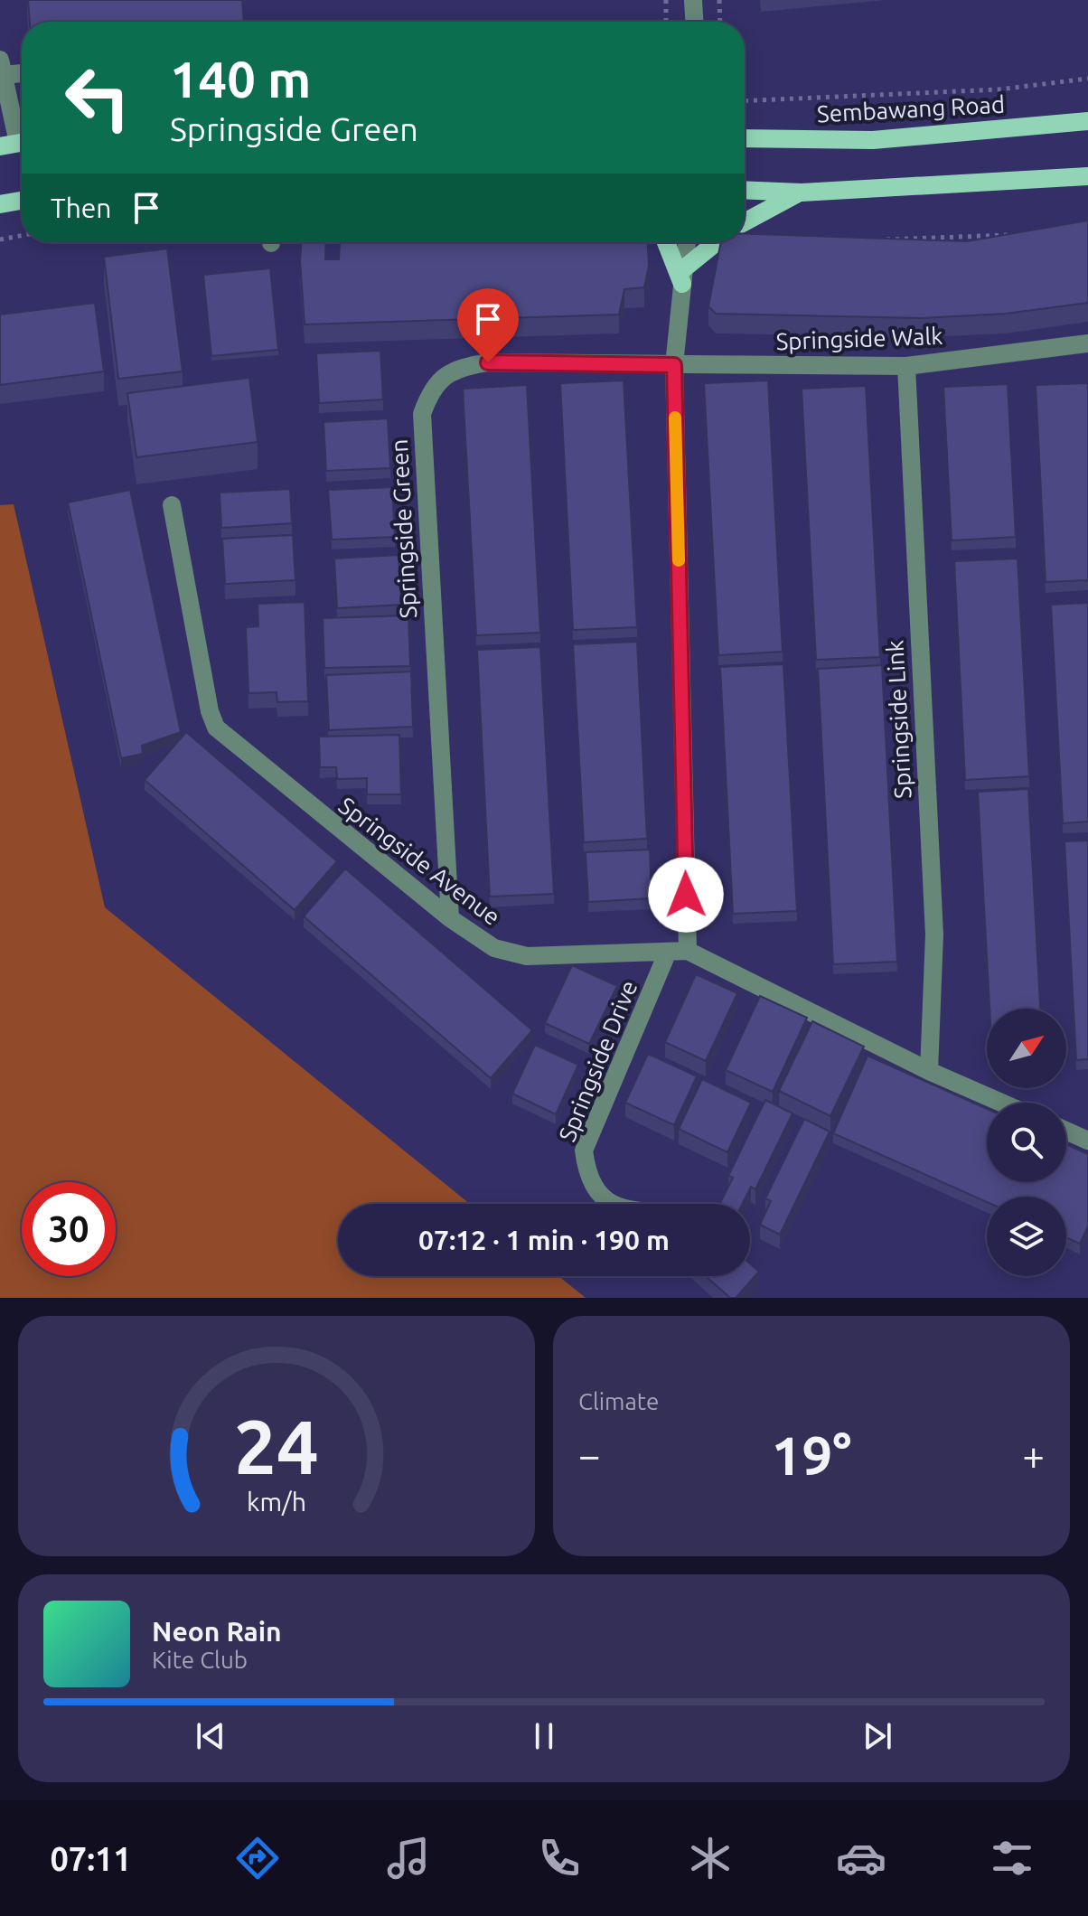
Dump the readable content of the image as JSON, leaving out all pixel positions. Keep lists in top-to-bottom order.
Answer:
{
  "streets": {
    "main road": ["Sembawang Road"],
    "street": [
      "Springside Walk",
      "Springside Green",
      "Springside Link",
      "Springside Avenue",
      "Springside Drive"
    ]
  },
  "crossings": [
    ["Springside Walk", "Springside Green"],
    ["Springside Walk", "Springside Link"],
    ["Springside Green", "Springside Avenue"],
    ["Springside Link", "Springside Avenue"],
    ["Springside Avenue", "Springside Drive"]
  ],
  "north": "top right",
  "page": {
    "turn": ["140 m", "Springside Green"],
    "then": "Then",
    "limit": "30",
    "trip": "07:12 · 1 min · 190 m",
    "tile": "Climate",
    "heat": ["−", "19°", "+"],
    "song": ["Neon Rain", "Kite Club"],
    "tabs": "07:11",
    "gauge": ["24", "km/h"]
  }
}
